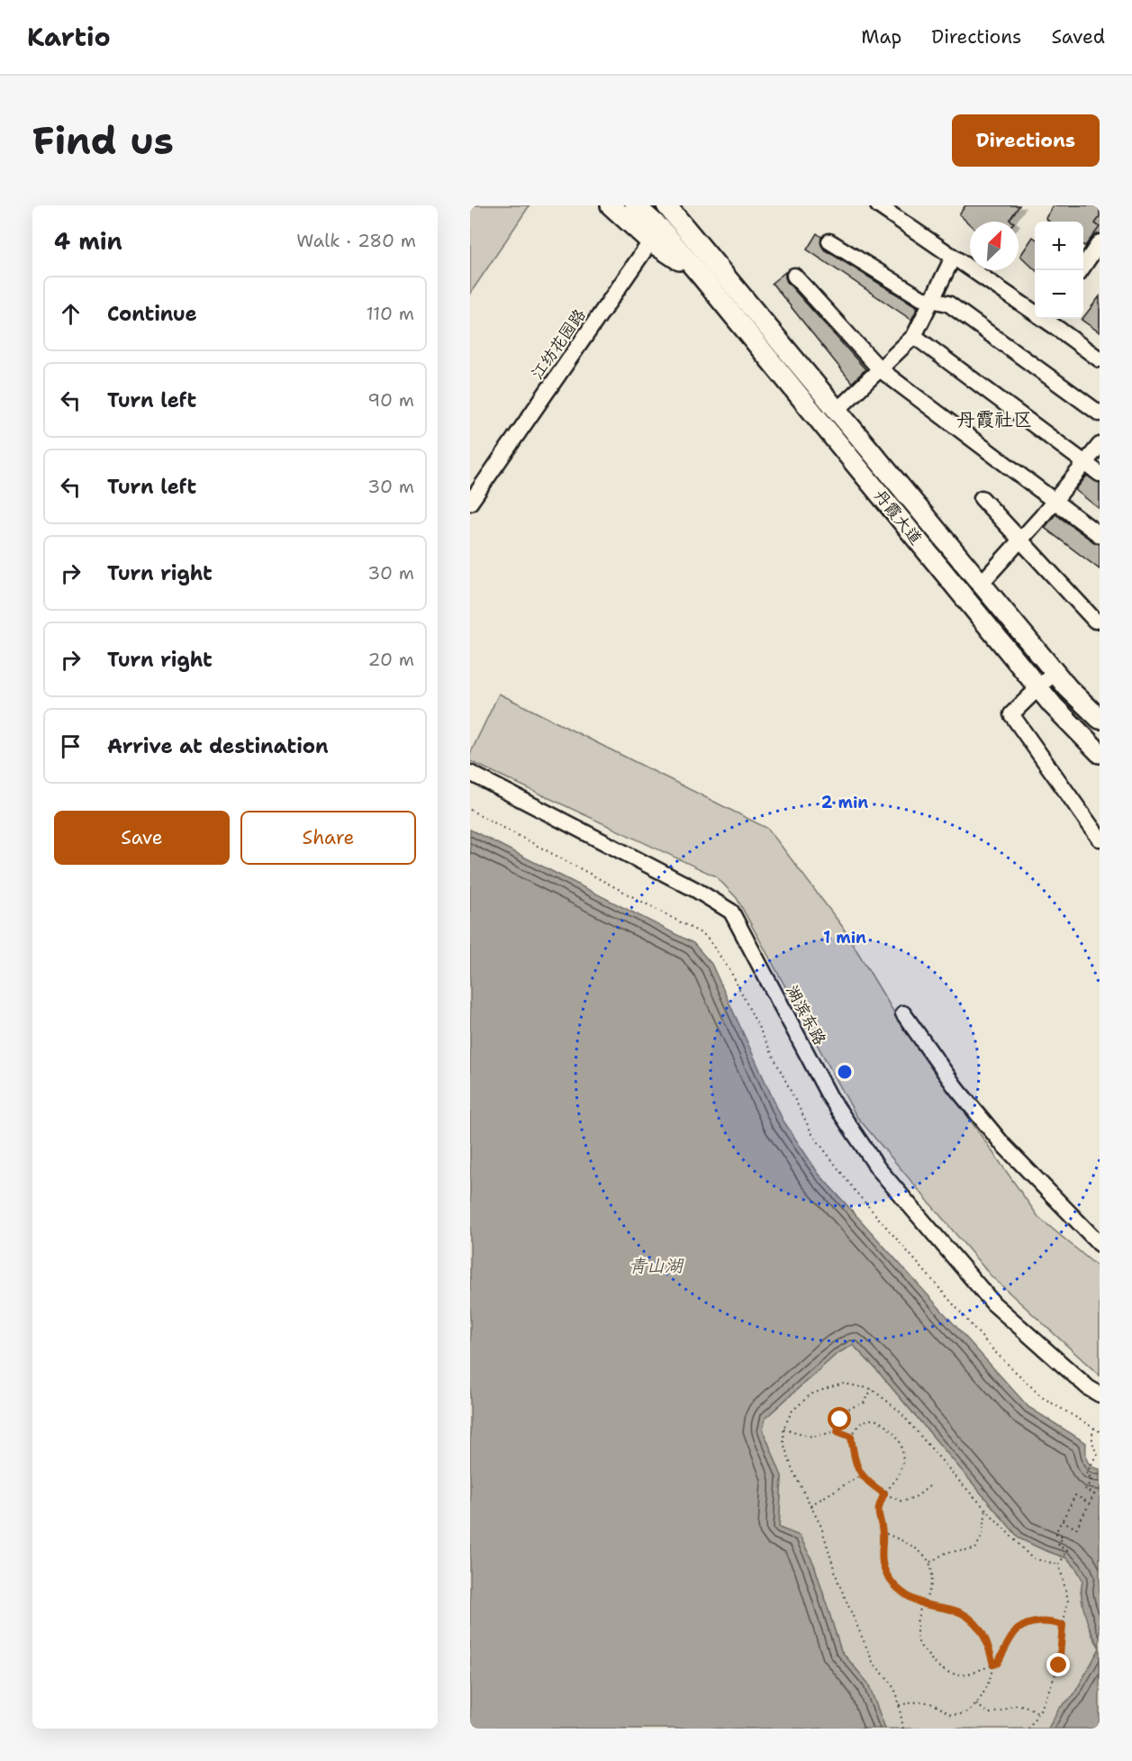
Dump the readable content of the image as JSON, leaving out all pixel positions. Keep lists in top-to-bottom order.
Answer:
{
  "streets": {
    "main road": ["丹霞大道"],
    "street": ["江纺花园路", "湖滨东路"]
  },
  "crossings": [
    ["江纺花园路", "丹霞大道"]
  ],
  "districts": ["丹霞社区"],
  "water": ["青山湖"],
  "north": "top right",
  "page": {
    "header": "Kartio",
    "nav": ["Map", "Directions", "Saved"],
    "buttons": [
      "Directions",
      ["Save", "Share"]
    ],
    "title": "Find us",
    "heading": ["4 min", "Walk · 280 m"],
    "map_buttons": ["+", "−"],
    "list": [
      ["Continue", "110 m"],
      ["Turn left", "90 m"],
      ["Turn left", "30 m"],
      ["Turn right", "30 m"],
      ["Turn right", "20 m"],
      "Arrive at destination"
    ]
  },
  "rings": ["2 min", "1 min"]
}
